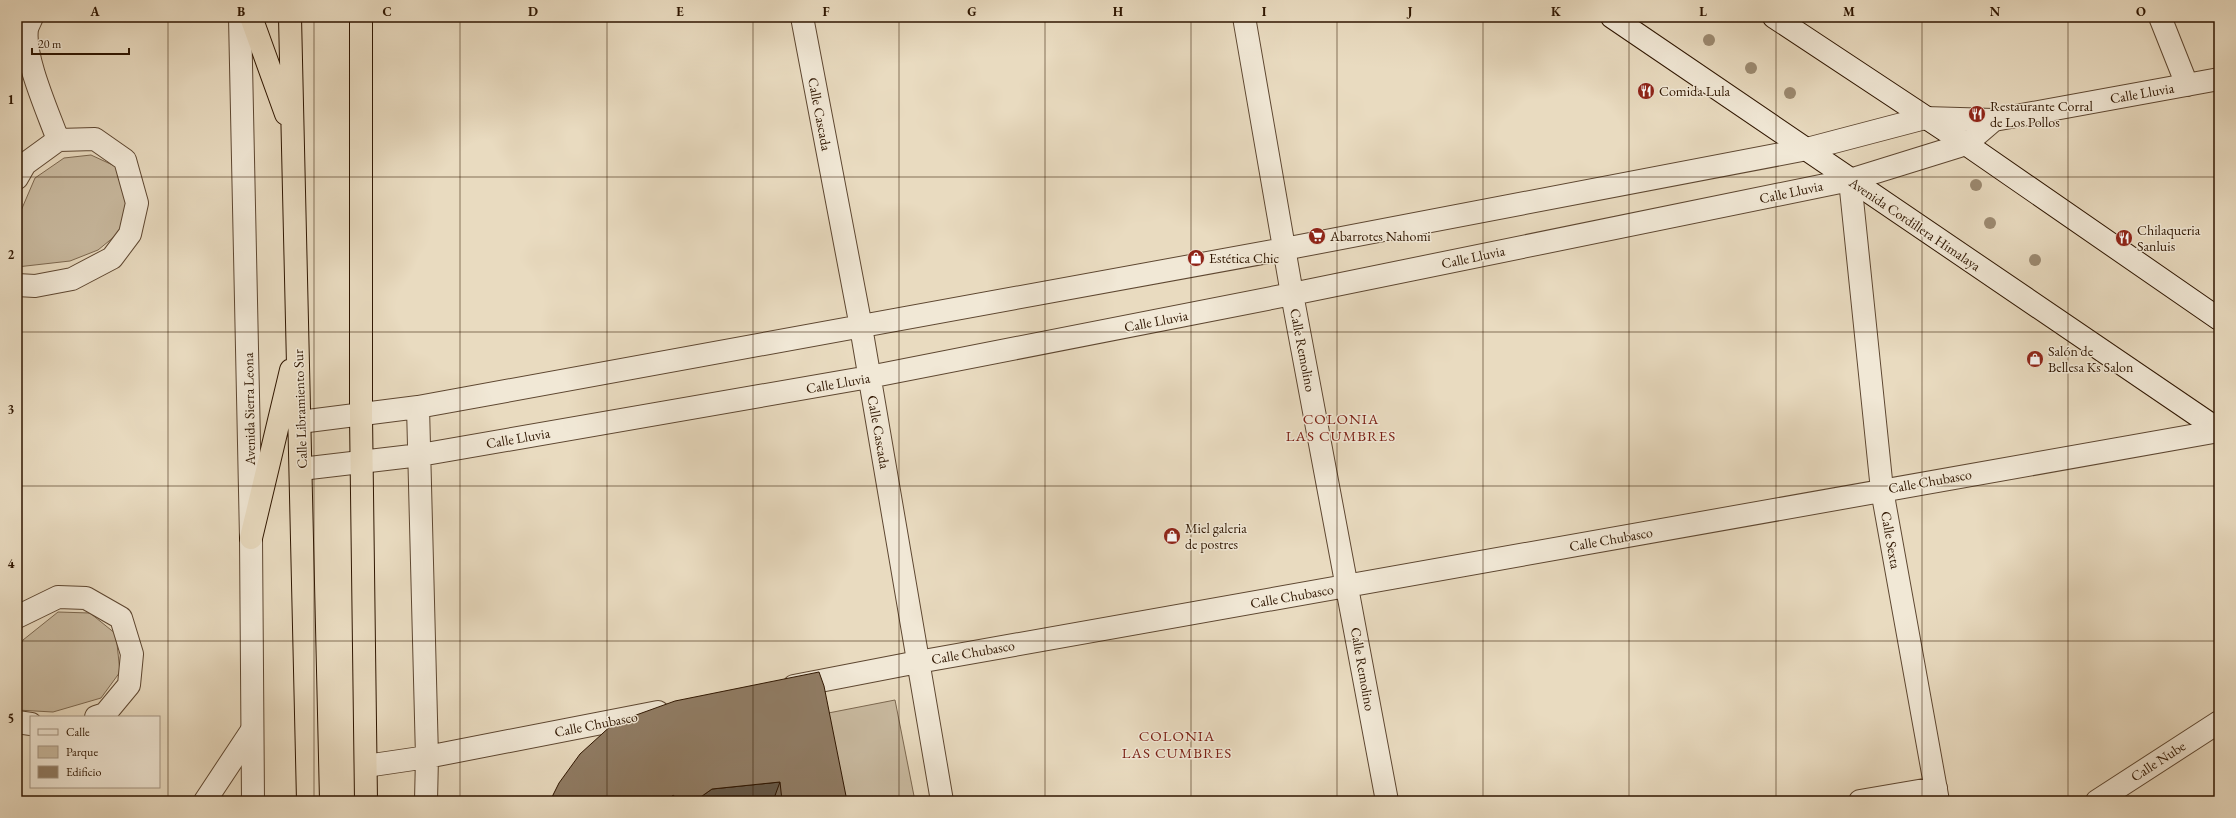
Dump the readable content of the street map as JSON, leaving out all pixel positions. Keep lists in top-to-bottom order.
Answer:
{
  "streets": {
    "highway": ["Calle Libramiento Sur"],
    "street": [
      "Calle Lluvia",
      "Calle Cascada",
      "Avenida Cordillera Himalaya",
      "Calle Remolino",
      "Avenida Sierra Leona",
      "Calle Chubasco",
      "Calle Sexta",
      "Calle Nube"
    ]
  },
  "crossings": [
    ["Calle Lluvia", "Calle Cascada"],
    ["Calle Lluvia", "Avenida Cordillera Himalaya"],
    ["Calle Lluvia", "Calle Remolino"],
    ["Calle Lluvia", "Calle Libramiento Sur"],
    ["Calle Lluvia", "Calle Sexta"],
    ["Calle Cascada", "Calle Chubasco"],
    ["Avenida Cordillera Himalaya", "Calle Chubasco"],
    ["Avenida Cordillera Himalaya", "Calle Sexta"],
    ["Calle Remolino", "Calle Chubasco"],
    ["Calle Chubasco", "Calle Sexta"]
  ],
  "districts": ["COLONIA LAS CUMBRES", "COLONIA LAS CUMBRES"],
  "places": {
    "restaurant": ["Comida Lula", "Restaurante Corral de Los Pollos", "Chilaqueria Sanluis"],
    "supermarket": ["Abarrotes Nahomi"],
    "shop": ["Estética Chic", "Salón de Bellesa Ks Salon", "Miel galeria de postres"]
  },
  "legend": ["Calle", "Parque", "Edificio"],
  "scale_bar": "20 m",
  "grid": {
    "columns": [
      "A",
      "B",
      "C",
      "D",
      "E",
      "F",
      "G",
      "H",
      "I",
      "J",
      "K",
      "L",
      "M",
      "N",
      "O"
    ],
    "rows": [
      "1",
      "2",
      "3",
      "4",
      "5"
    ]
  }
}
